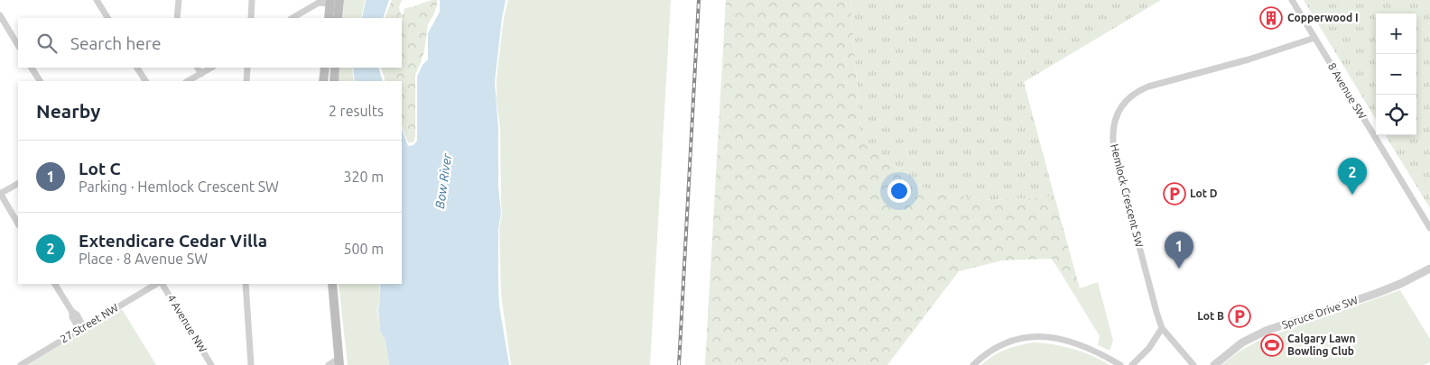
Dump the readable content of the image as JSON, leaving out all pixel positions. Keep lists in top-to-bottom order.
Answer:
{
  "streets": {
    "street": [
      "8 Avenue SW",
      "Hemlock Crescent SW",
      "Spruce Drive SW",
      "27 Street NW",
      "4 Avenue NW"
    ]
  },
  "crossings": [
    ["8 Avenue SW", "Hemlock Crescent SW"]
  ],
  "water": ["Bow River"],
  "places": {
    "building": ["Copperwood I"],
    "parking": ["Lot D", "Lot B"],
    "sports": ["Calgary Lawn Bowling Club"]
  },
  "page": {
    "map_buttons": ["+", "−"],
    "search": "Search here",
    "heading": ["Nearby", "2 results"],
    "list": [
      {
        "mark": "1",
        "name": "Lot C",
        "note": "Parking · Hemlock Crescent SW",
        "value": "320 m"
      },
      {
        "mark": "2",
        "name": "Extendicare Cedar Villa",
        "note": "Place · 8 Avenue SW",
        "value": "500 m"
      }
    ],
    "pins": ["2", "1"]
  }
}
